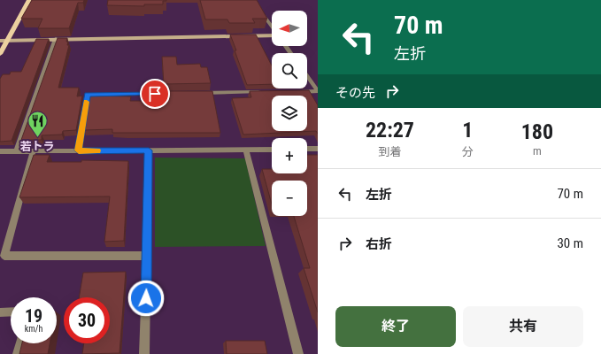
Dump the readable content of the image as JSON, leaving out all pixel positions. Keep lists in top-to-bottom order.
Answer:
{
  "places": {
    "restaurant": ["若トラ"]
  },
  "north": "left",
  "page": {
    "turn": ["70 m", "左折"],
    "map_buttons": ["+", "−"],
    "then": "その先",
    "eta": [
      "22:27",
      "到着",
      "1",
      "分",
      "180",
      "m"
    ],
    "list": [
      {
        "name": "左折",
        "value": "70 m"
      },
      {
        "name": "右折",
        "value": "30 m"
      }
    ],
    "speed": "19 km/h",
    "limit": "30",
    "buttons": ["終了", "共有"]
  }
}
